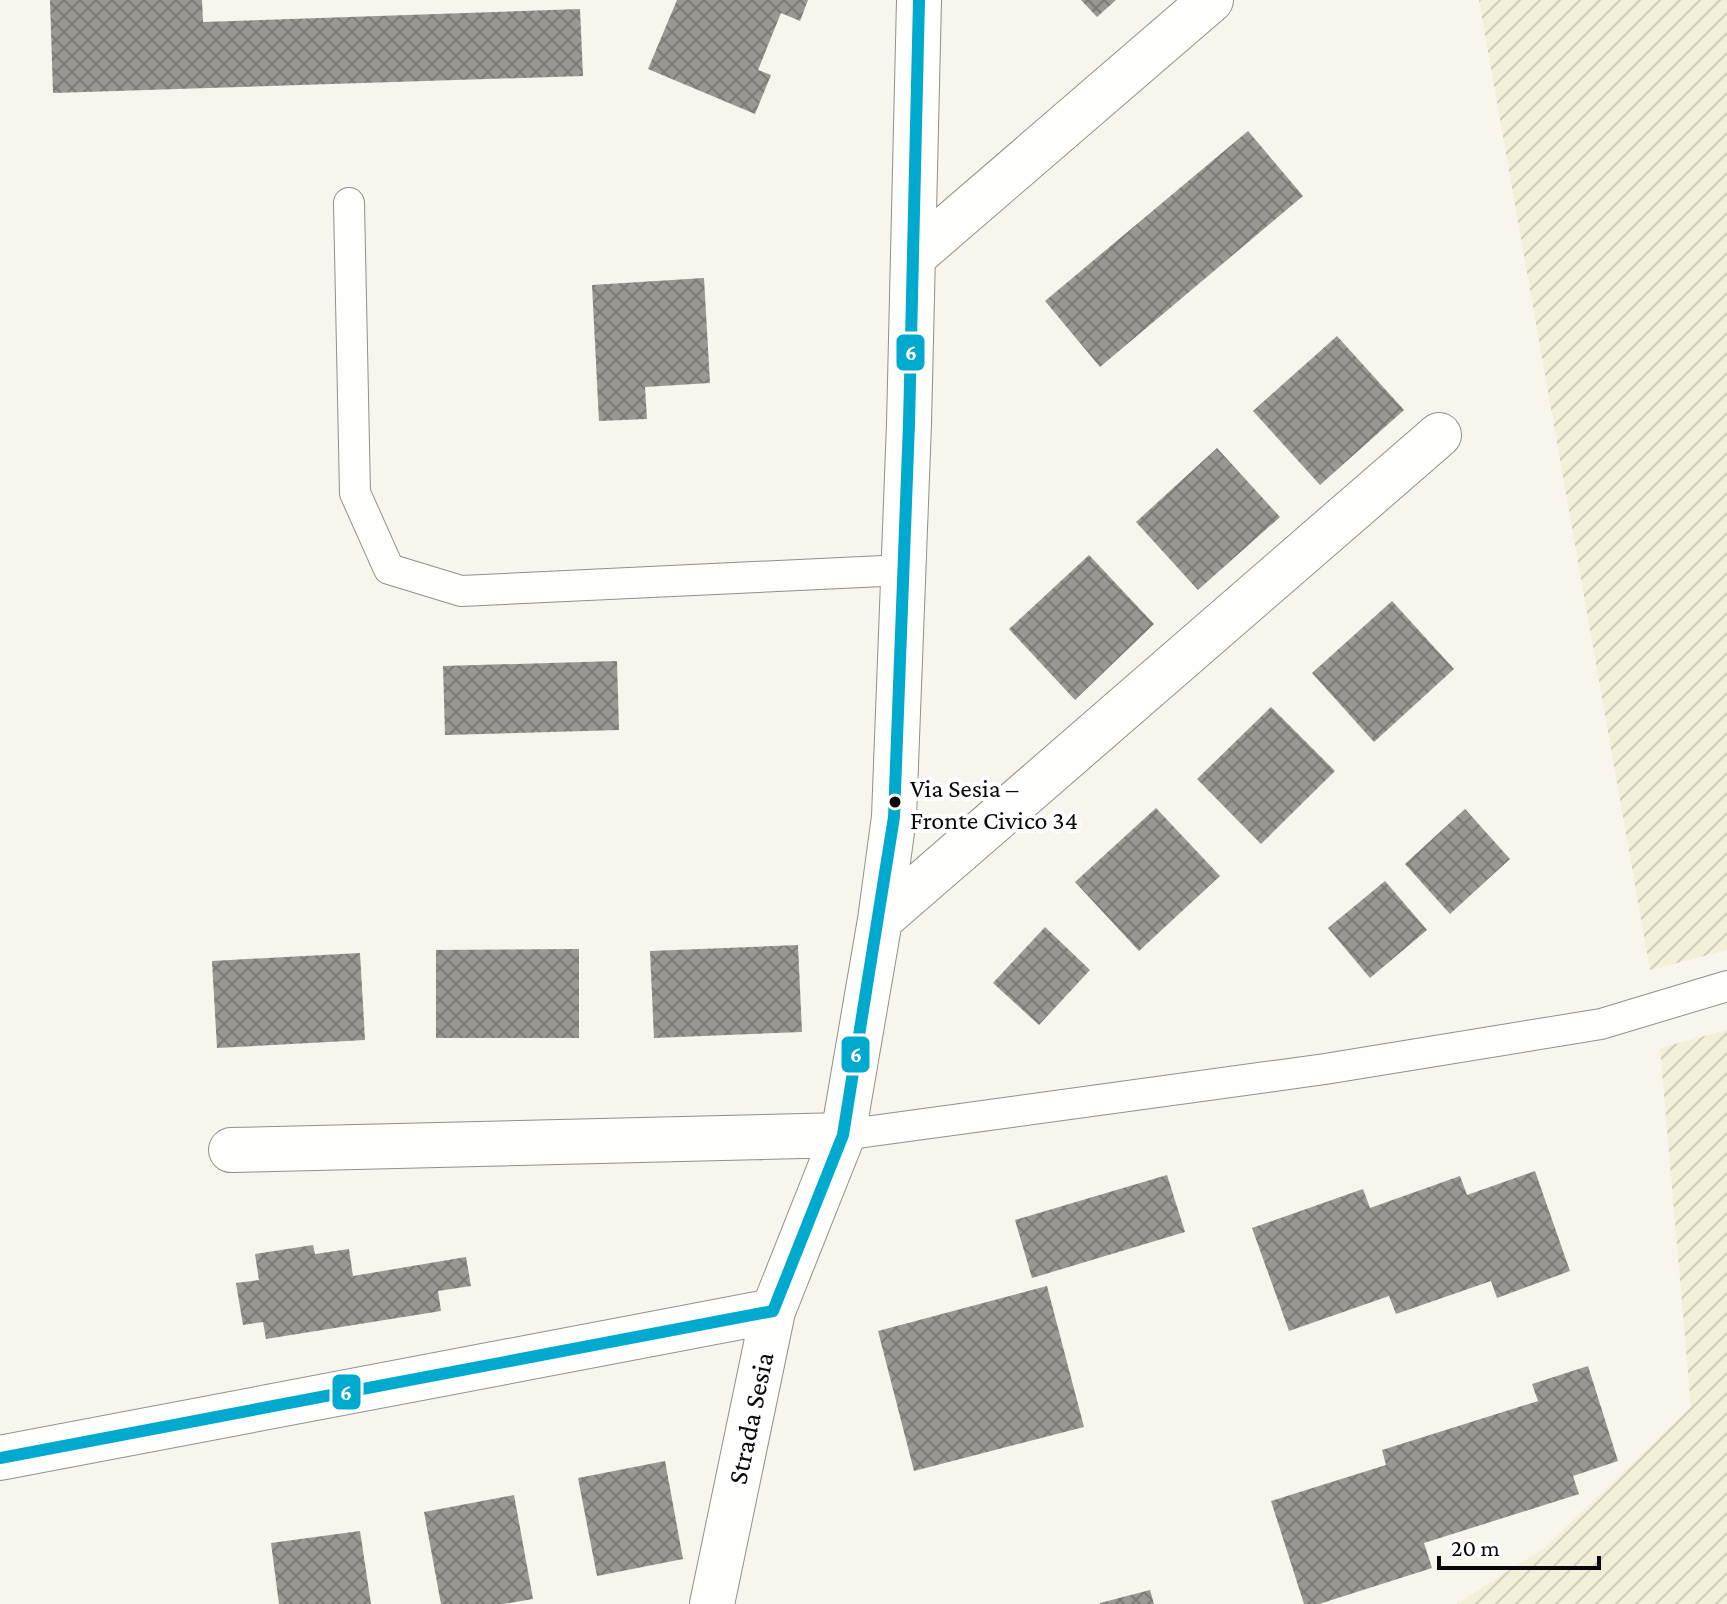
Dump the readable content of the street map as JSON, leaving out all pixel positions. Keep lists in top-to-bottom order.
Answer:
{
  "streets": {
    "street": ["Strada Sesia"]
  },
  "places": ["Via Sesia – Fronte Civico 34"],
  "lines": ["transit line 6"],
  "scale_bar": "20 m"
}
